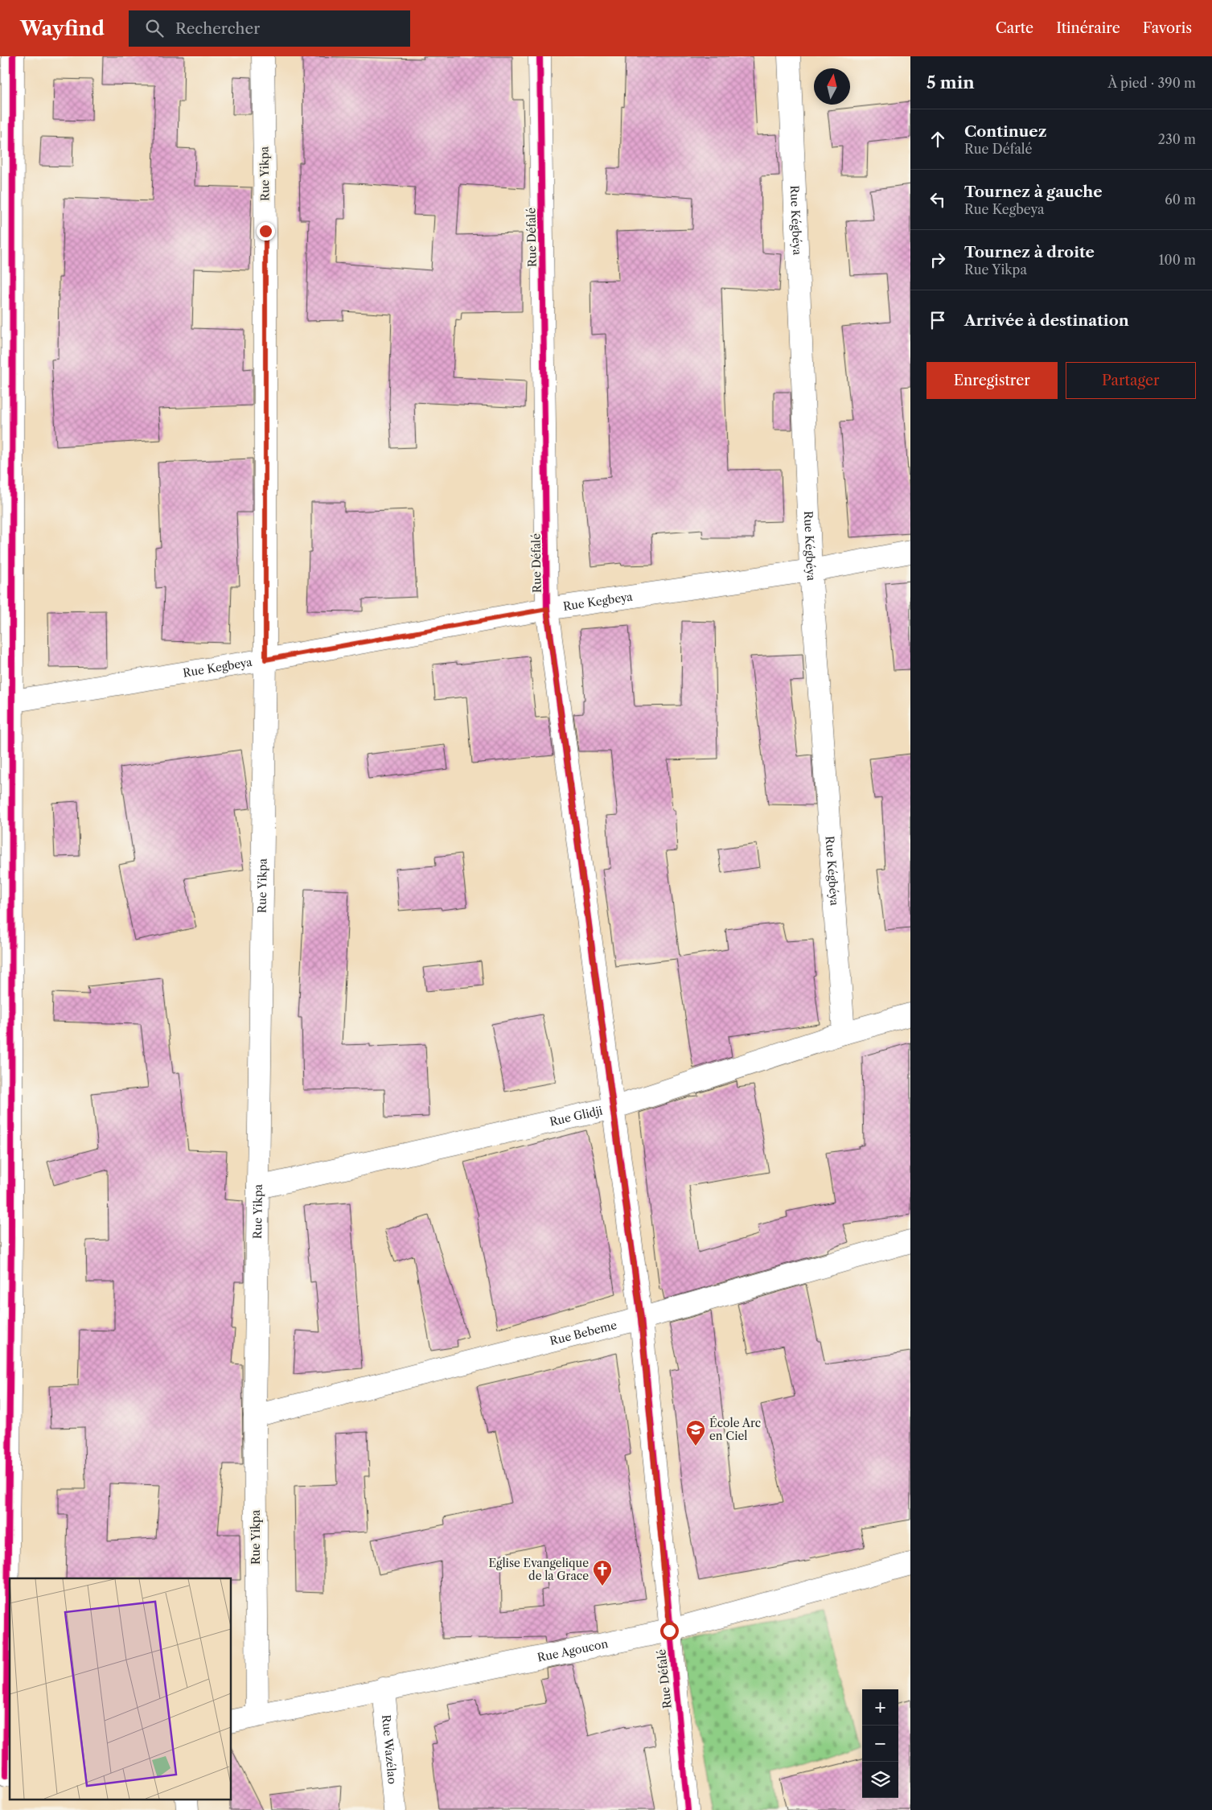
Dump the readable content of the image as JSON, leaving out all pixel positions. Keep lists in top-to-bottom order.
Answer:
{
  "streets": {
    "street": [
      "Rue Yikpa",
      "Rue Kégbéya",
      "Rue Défalé",
      "Rue Kegbeya",
      "Rue Glidji",
      "Rue Bebeme",
      "Rue Agoucon",
      "Rue Wazélao"
    ]
  },
  "crossings": [
    ["Rue Yikpa", "Rue Kegbeya"],
    ["Rue Yikpa", "Rue Glidji"],
    ["Rue Yikpa", "Rue Bebeme"],
    ["Rue Yikpa", "Rue Agoucon"],
    ["Rue Kégbéya", "Rue Kegbeya"],
    ["Rue Kégbéya", "Rue Glidji"],
    ["Rue Défalé", "Rue Kegbeya"],
    ["Rue Défalé", "Rue Glidji"],
    ["Rue Défalé", "Rue Bebeme"],
    ["Rue Défalé", "Rue Agoucon"],
    ["Rue Agoucon", "Rue Wazélao"]
  ],
  "places": {
    "school or university": ["École Arc en Ciel"],
    "church": ["Eglise Evangelique de la Grace"]
  },
  "north": "top",
  "page": {
    "header": "Wayfind",
    "search": "Rechercher",
    "nav": ["Carte", "Itinéraire", "Favoris"],
    "heading": ["5 min", "À pied · 390 m"],
    "list": [
      ["Continuez", "Rue Défalé", "230 m"],
      ["Tournez à gauche", "Rue Kegbeya", "60 m"],
      ["Tournez à droite", "Rue Yikpa", "100 m"],
      "Arrivée à destination"
    ],
    "buttons": ["Enregistrer", "Partager"],
    "map_buttons": ["+", "−"]
  }
}
